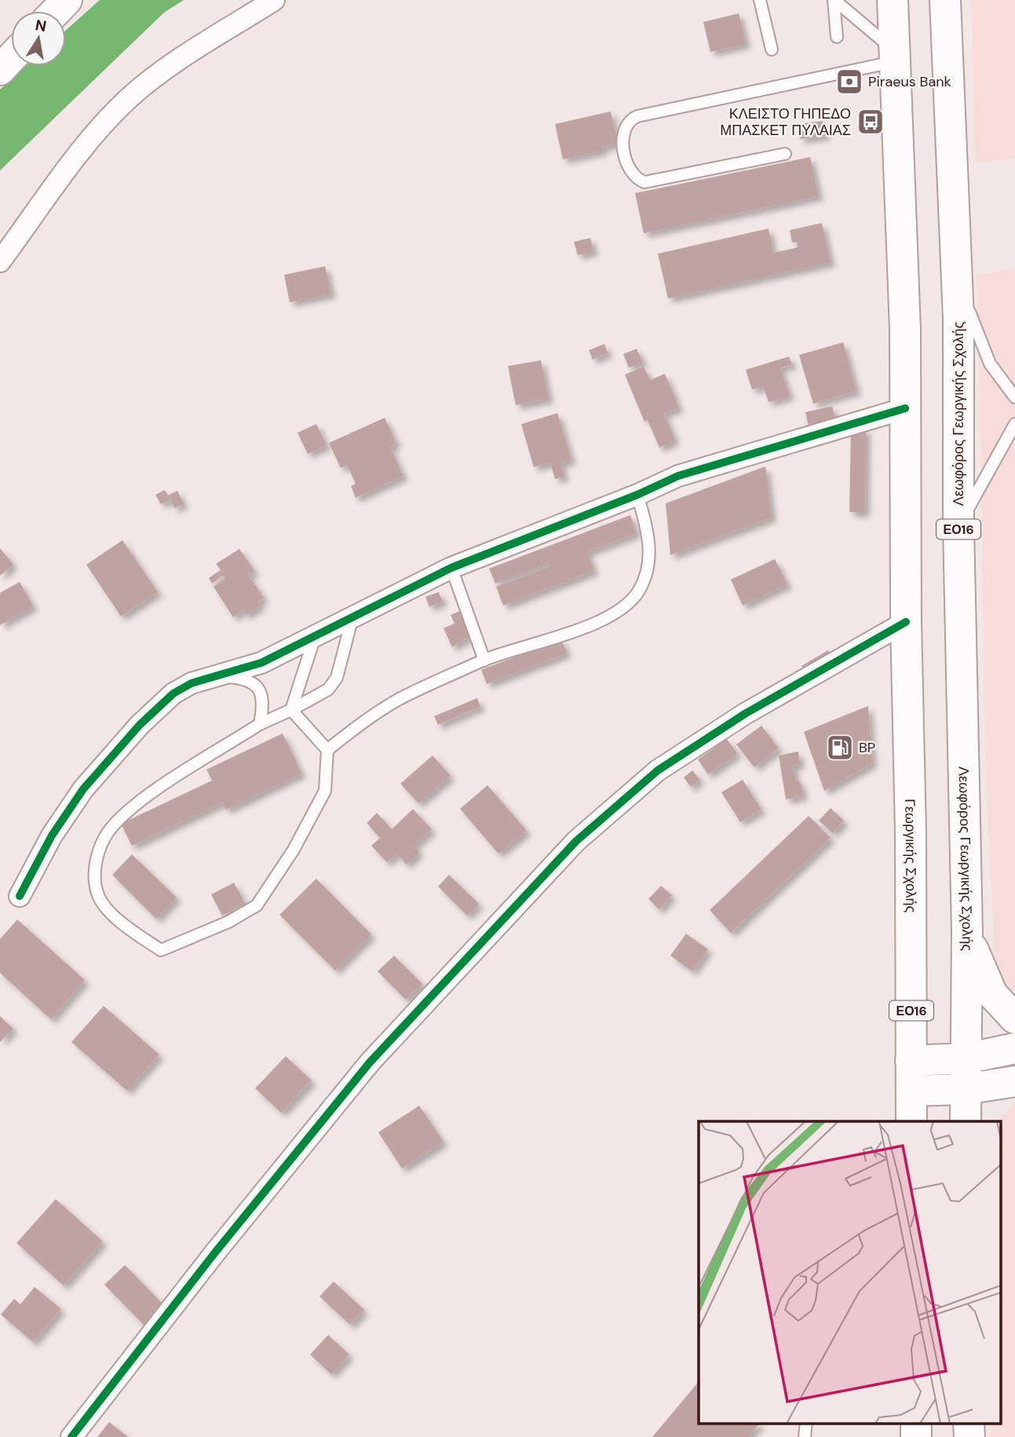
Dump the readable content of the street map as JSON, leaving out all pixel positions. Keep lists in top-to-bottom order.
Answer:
{
  "streets": {
    "main road": ["Λεωφόρος Γεωργικής Σχολής", "ΕΟ16", "Γεωργικής Σχολής"]
  },
  "crossings": [
    ["Λεωφόρος Γεωργικής Σχολής", "ΕΟ16"],
    ["ΕΟ16", "Γεωργικής Σχολής"]
  ],
  "places": {
    "bank": ["Piraeus Bank"],
    "bus stop": ["ΚΛΕΙΣΤΟ ΓΗΠΕΔΟ ΜΠΑΣΚΕΤ ΠΥΛΑΙΑΣ"],
    "fuel station": ["BP"]
  },
  "north": "top"
}
